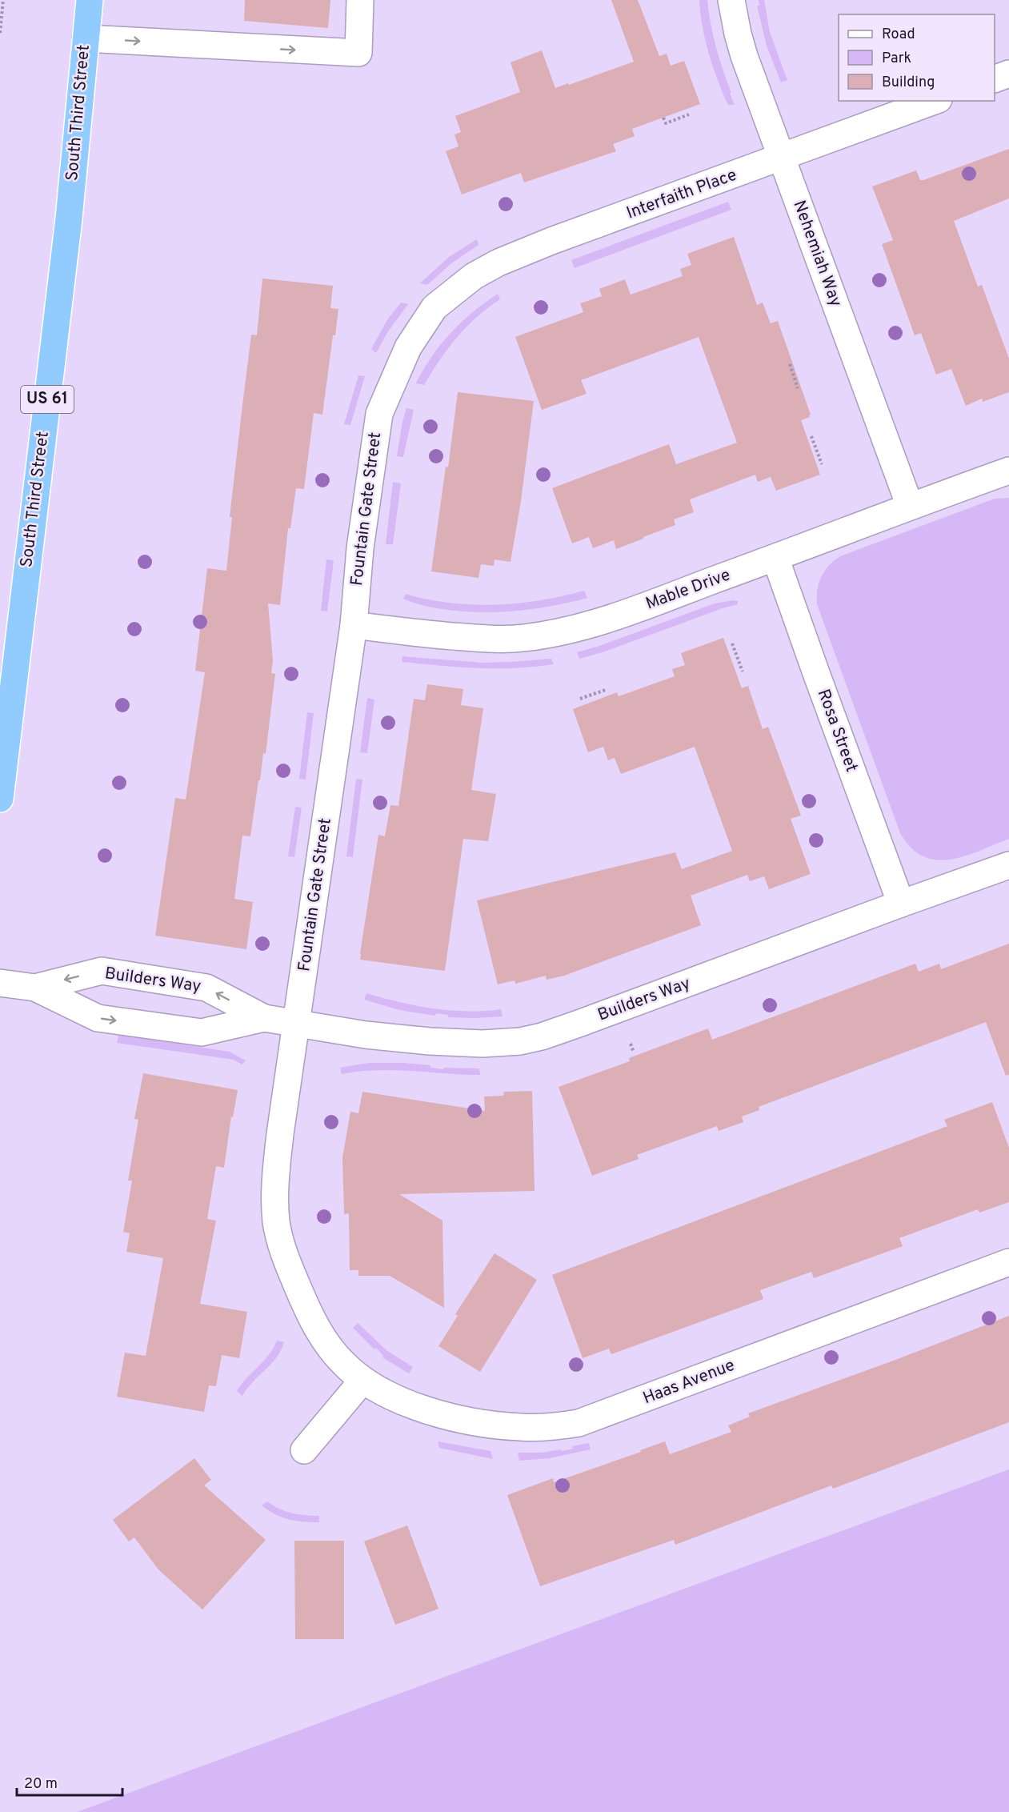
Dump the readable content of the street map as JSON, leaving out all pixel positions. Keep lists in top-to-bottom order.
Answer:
{
  "streets": {
    "highway": ["South Third Street", "US 61"],
    "street": [
      "Interfaith Place",
      "Nehemiah Way",
      "Fountain Gate Street",
      "Mable Drive",
      "Rosa Street",
      "Builders Way",
      "Haas Avenue"
    ]
  },
  "crossings": [
    ["Interfaith Place", "Nehemiah Way"],
    ["Interfaith Place", "Fountain Gate Street"],
    ["Nehemiah Way", "Mable Drive"],
    ["Fountain Gate Street", "Mable Drive"],
    ["Fountain Gate Street", "Builders Way"],
    ["Fountain Gate Street", "Haas Avenue"],
    ["Mable Drive", "Rosa Street"],
    ["Rosa Street", "Builders Way"]
  ],
  "legend": ["Road", "Park", "Building"],
  "scale_bar": "20 m"
}
